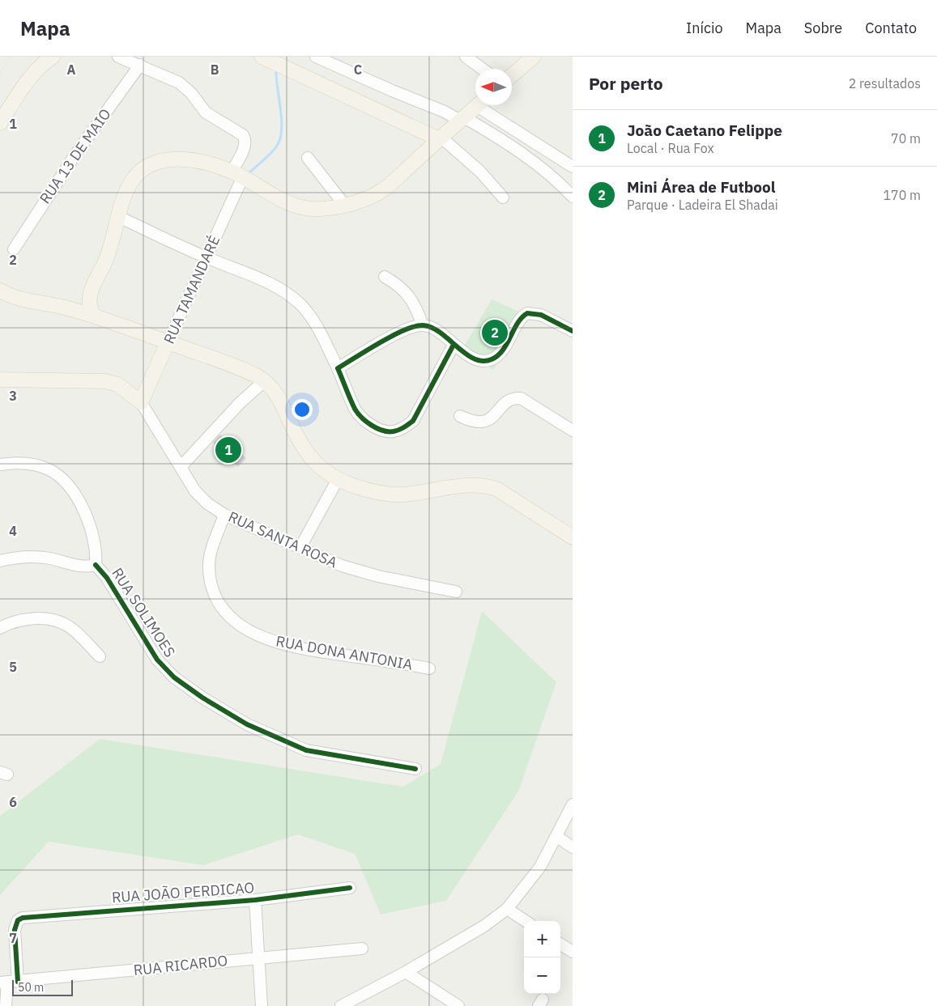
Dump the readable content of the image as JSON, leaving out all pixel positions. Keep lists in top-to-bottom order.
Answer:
{
  "streets": {
    "main road": ["RUA TAMANDARÉ", "RUA SANTA ROSA"],
    "street": [
      "RUA 13 DE MAIO",
      "RUA SOLIMOES",
      "RUA DONA ANTONIA",
      "RUA JOÃO PERDICAO",
      "RUA RICARDO"
    ]
  },
  "crossings": [
    ["RUA 13 DE MAIO", "RUA TAMANDARÉ"],
    ["RUA TAMANDARÉ", "RUA SANTA ROSA"],
    ["RUA SANTA ROSA", "RUA DONA ANTONIA"],
    ["RUA JOÃO PERDICAO", "RUA RICARDO"]
  ],
  "scale_bar": "50 m",
  "north": "left",
  "page": {
    "header": "Mapa",
    "nav": [
      "Início",
      "Mapa",
      "Sobre",
      "Contato"
    ],
    "heading": ["Por perto", "2 resultados"],
    "list": [
      {
        "mark": "1",
        "name": "João Caetano Felippe",
        "note": "Local · Rua Fox",
        "value": "70 m"
      },
      {
        "mark": "2",
        "name": "Mini Área de Futbool",
        "note": "Parque · Ladeira El Shadai",
        "value": "170 m"
      }
    ],
    "pins": ["2", "1"],
    "map_buttons": ["+", "−"],
    "scale": "50 m"
  },
  "grid": {
    "columns": ["A", "B", "C"],
    "rows": [
      "1",
      "2",
      "3",
      "4",
      "5",
      "6",
      "7"
    ]
  }
}
